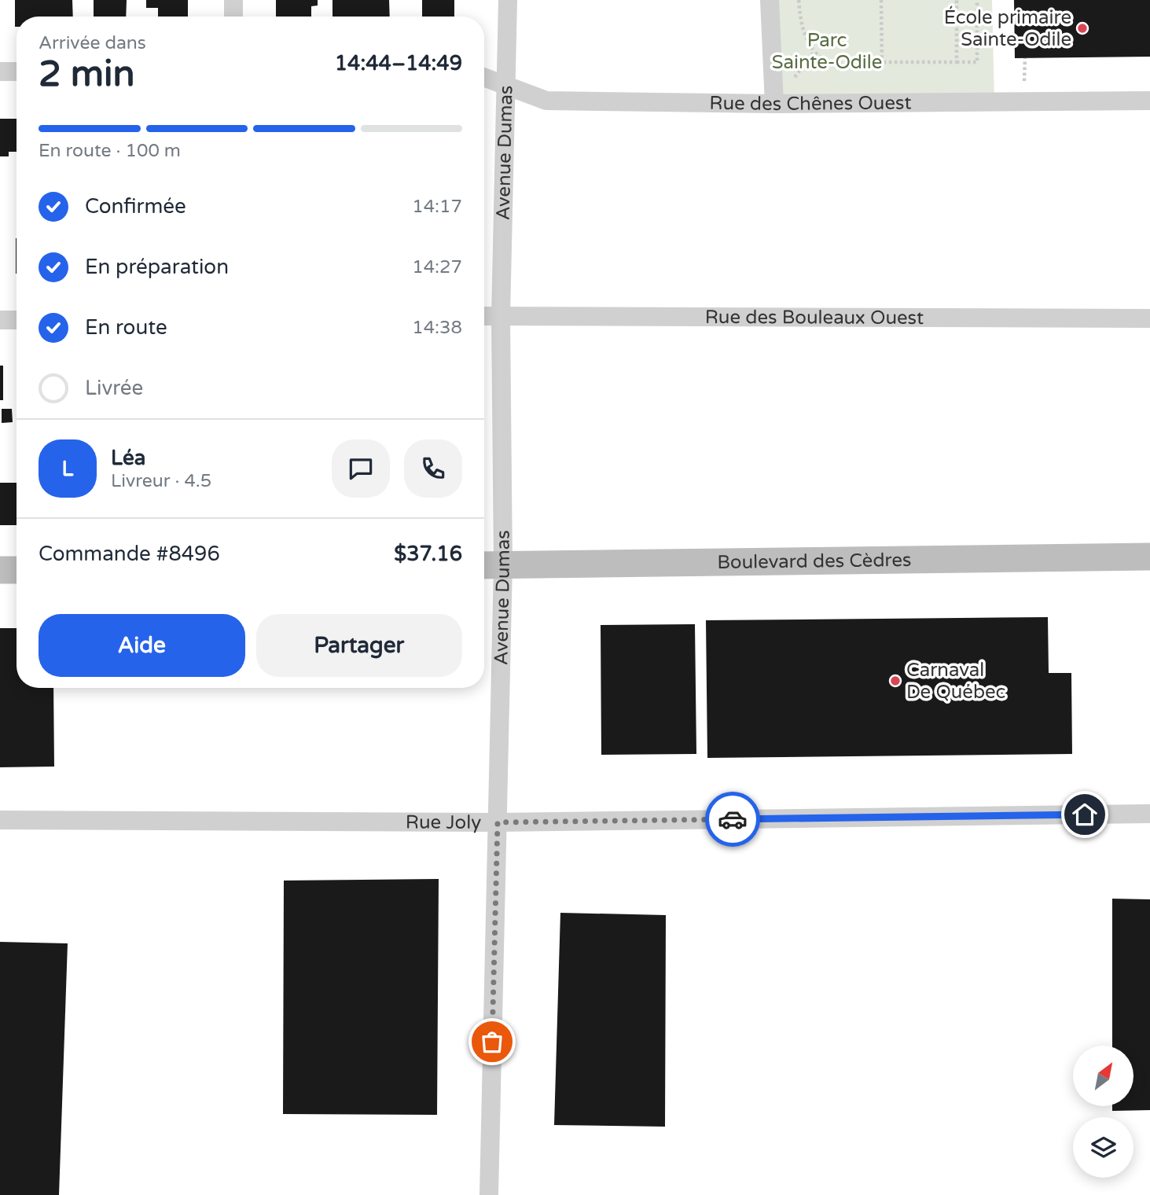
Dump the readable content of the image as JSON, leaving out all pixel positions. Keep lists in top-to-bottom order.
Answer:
{
  "streets": {
    "street": [
      "Rue des Chênes Ouest",
      "Avenue Dumas",
      "Rue des Bouleaux Ouest",
      "Boulevard des Cèdres",
      "Rue Joly"
    ]
  },
  "crossings": [
    ["Rue des Chênes Ouest", "Avenue Dumas"],
    ["Avenue Dumas", "Rue des Bouleaux Ouest"],
    ["Avenue Dumas", "Boulevard des Cèdres"],
    ["Avenue Dumas", "Rue Joly"]
  ],
  "parks": ["Parc Sainte-Odile"],
  "places": ["École primaire Sainte-Odile", "Carnaval De Québec"],
  "north": "top right",
  "page": {
    "heading": ["2 min", "Arrivée dans", "14:44–14:49"],
    "panel": [
      "Léa",
      "Livreur · 4.5",
      "Commande #8496",
      "$37.16"
    ],
    "bar": "En route · 100 m",
    "list": [
      ["Confirmée", "14:17"],
      ["En préparation", "14:27"],
      ["En route", "14:38"],
      "Livrée"
    ],
    "round": "L",
    "buttons": ["Aide", "Partager"]
  }
}
